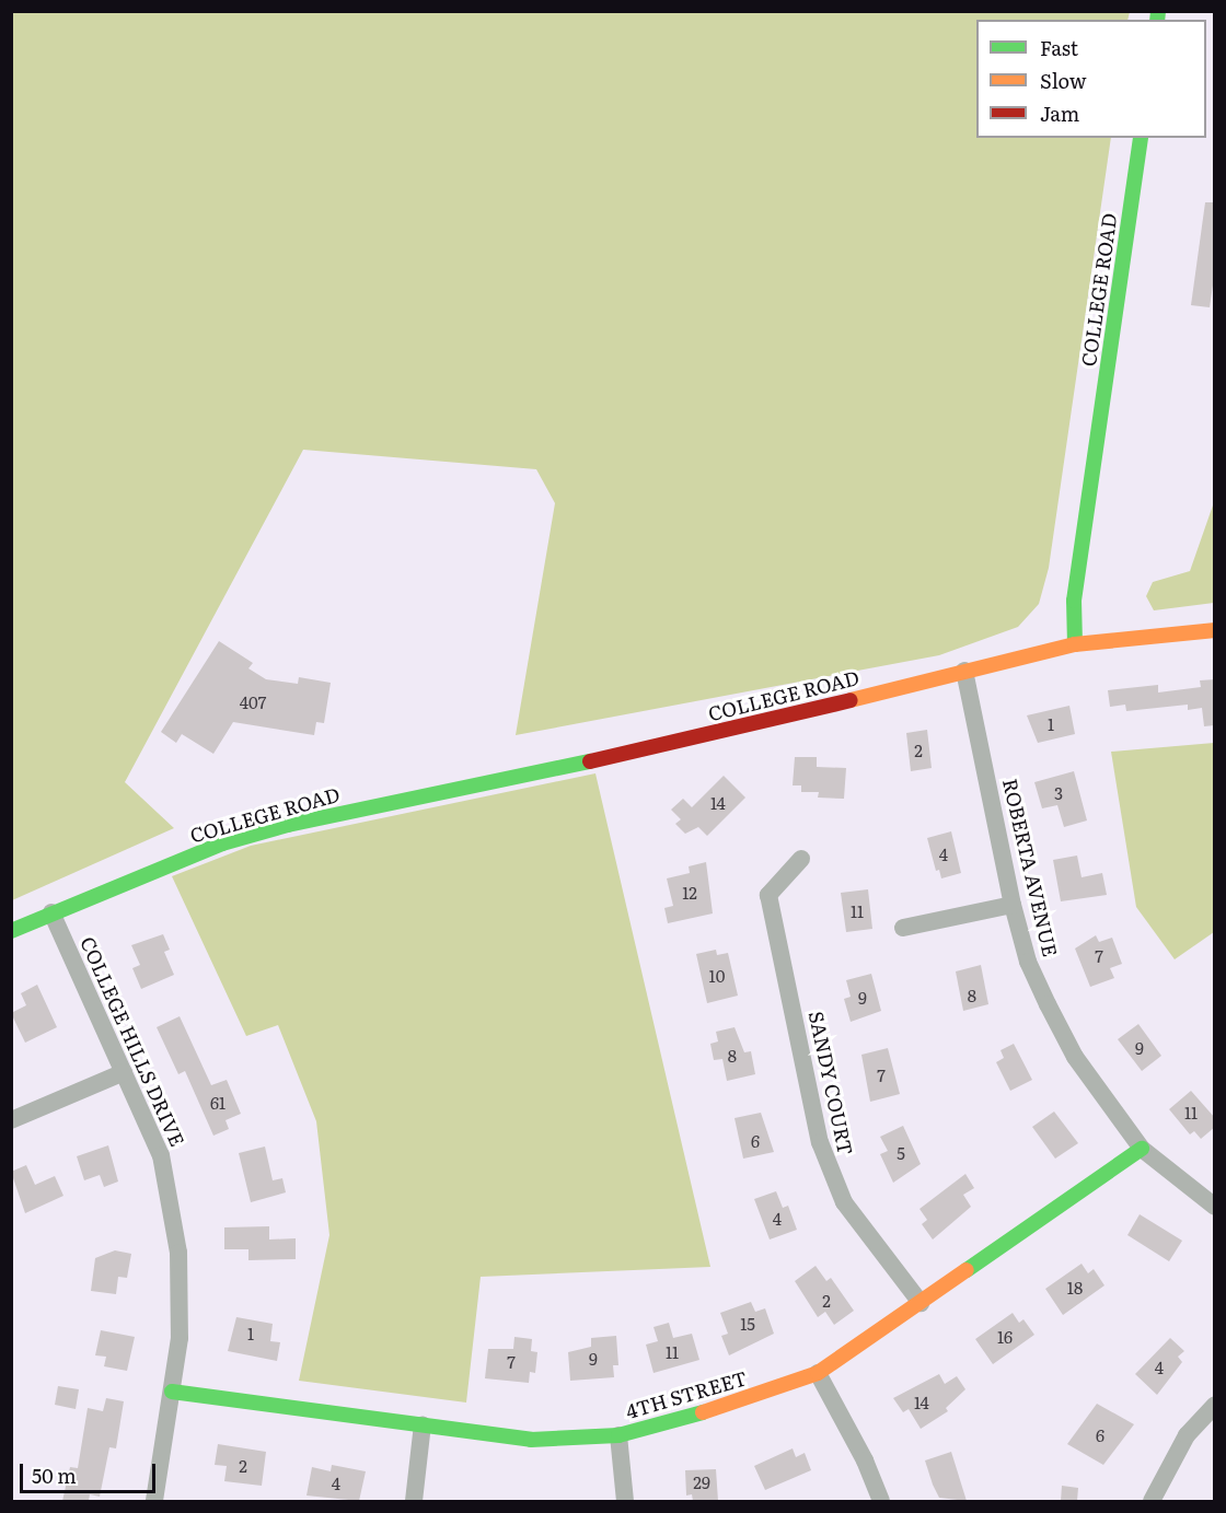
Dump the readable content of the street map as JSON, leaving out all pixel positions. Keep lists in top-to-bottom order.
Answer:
{
  "streets": {
    "street": [
      "COLLEGE ROAD",
      "ROBERTA AVENUE",
      "COLLEGE HILLS DRIVE",
      "SANDY COURT",
      "4TH STREET"
    ]
  },
  "crossings": [
    ["COLLEGE ROAD", "ROBERTA AVENUE"],
    ["COLLEGE ROAD", "COLLEGE HILLS DRIVE"],
    ["ROBERTA AVENUE", "4TH STREET"],
    ["COLLEGE HILLS DRIVE", "4TH STREET"],
    ["SANDY COURT", "4TH STREET"]
  ],
  "house_numbers": [
    "407",
    "1",
    "2",
    "3",
    "14",
    "4",
    "12",
    "11",
    "7",
    "10",
    "8",
    "9",
    "9",
    "8",
    "7",
    "61",
    "11",
    "6",
    "5",
    "4",
    "18",
    "2",
    "15",
    "1",
    "16",
    "11",
    "9",
    "7",
    "4",
    "14",
    "6",
    "2",
    "29",
    "4"
  ],
  "legend": ["Fast", "Slow", "Jam"],
  "scale_bar": "50 m"
}
